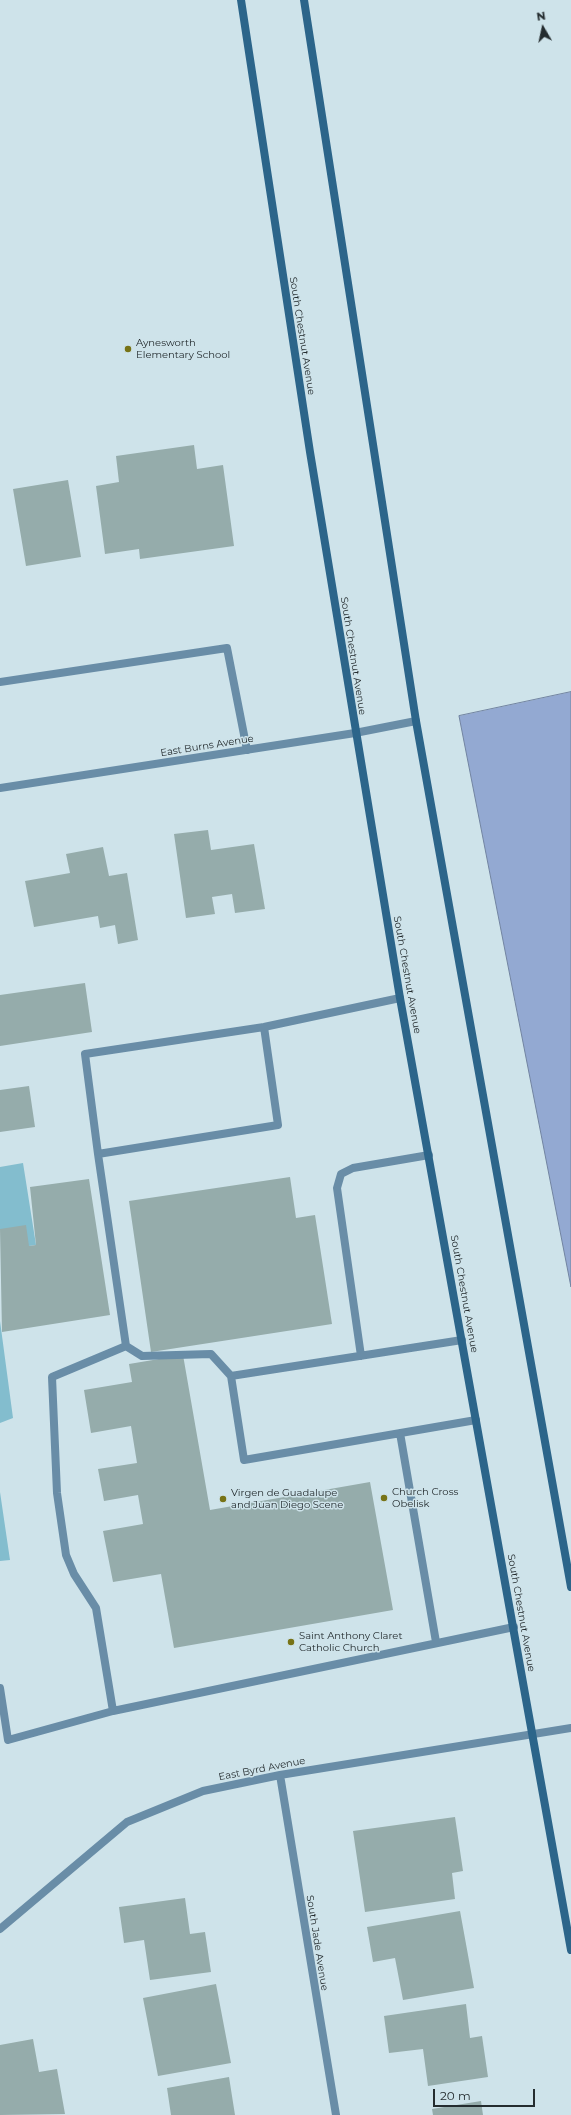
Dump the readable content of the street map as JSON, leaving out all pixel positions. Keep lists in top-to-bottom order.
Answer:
{
  "streets": {
    "main road": ["South Chestnut Avenue"],
    "street": ["East Burns Avenue", "East Byrd Avenue", "South Jade Avenue"]
  },
  "crossings": [
    ["South Chestnut Avenue", "East Burns Avenue"],
    ["South Chestnut Avenue", "East Byrd Avenue"],
    ["East Byrd Avenue", "South Jade Avenue"]
  ],
  "places": [
    "Aynesworth Elementary School",
    "Church Cross Obelisk",
    "Virgen de Guadalupe and Juan Diego Scene",
    "Saint Anthony Claret Catholic Church"
  ],
  "scale_bar": "20 m",
  "north": "top"
}
